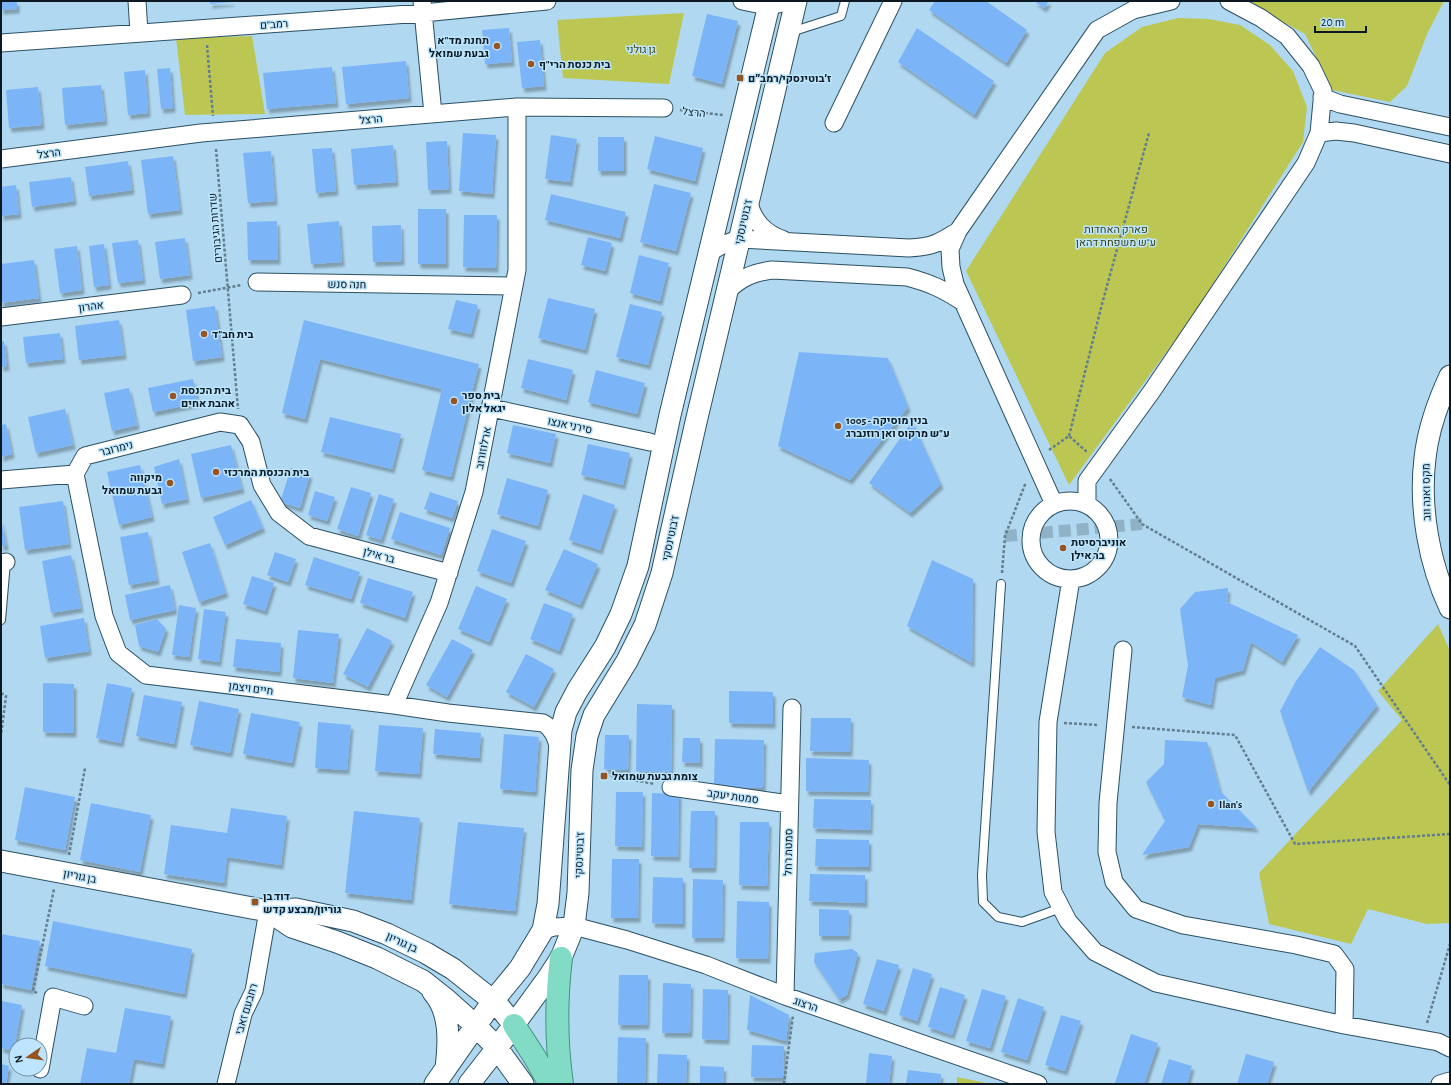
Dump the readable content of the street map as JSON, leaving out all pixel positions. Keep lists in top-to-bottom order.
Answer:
{
  "streets": {
    "street": [
      "רמב\"ם",
      "הרצל",
      "ז'בוטינסקי",
      "חנה סנש",
      "אהרון",
      "סירני אנצו",
      "נימרובר",
      "ארלוזורוב",
      "מקס ואנה ווב",
      "בר אילן",
      "חיים ויצמן",
      "סמטת יעקב",
      "סמטת רחל",
      "בן גוריון",
      "הרצוג",
      "רחבעם זאבי"
    ],
    "path": ["שדרות הגיבורים"]
  },
  "crossings": [
    ["רמב\"ם", "שדרות הגיבורים"],
    ["הרצל", "שדרות הגיבורים"],
    ["הרצל", "ארלוזורוב"],
    ["ז'בוטינסקי", "בן גוריון"],
    ["ז'בוטינסקי", "הרצוג"],
    ["שדרות הגיבורים", "נימרובר"],
    ["שדרות הגיבורים", "בר אילן"],
    ["חנה סנש", "ארלוזורוב"],
    ["סירני אנצו", "ארלוזורוב"],
    ["נימרובר", "בר אילן"],
    ["נימרובר", "חיים ויצמן"],
    ["ארלוזורוב", "בר אילן"],
    ["ארלוזורוב", "חיים ויצמן"],
    ["סמטת יעקב", "סמטת רחל"],
    ["סמטת רחל", "הרצוג"],
    ["בן גוריון", "רחבעם זאבי"]
  ],
  "parks": ["גן גולני", "פארק האחדות ע\"ש משפחת דהאן"],
  "places": {
    "other": [
      "תחנת מד\"א גבעת שמואל",
      "בית כנסת הרי\"ף",
      "בית חב\"ד",
      "בית הכנסת אהבת אחים",
      "בית ספר יגאל אלון",
      "1005 - בנין מוסיקה ע\"ש מרקוס ואן רוזנברג",
      "בית הכנסת המרכזי",
      "מיקווה גבעת שמואל",
      "אוניברסיטת בר אילן",
      "Ilan's"
    ],
    "transit": ["ז׳בוטינסקי/רמב״ם", "צומת גבעת שמואל", "דוד בן גוריון/מבצע קדש"]
  },
  "scale_bar": "20 m",
  "north": "left"
}
